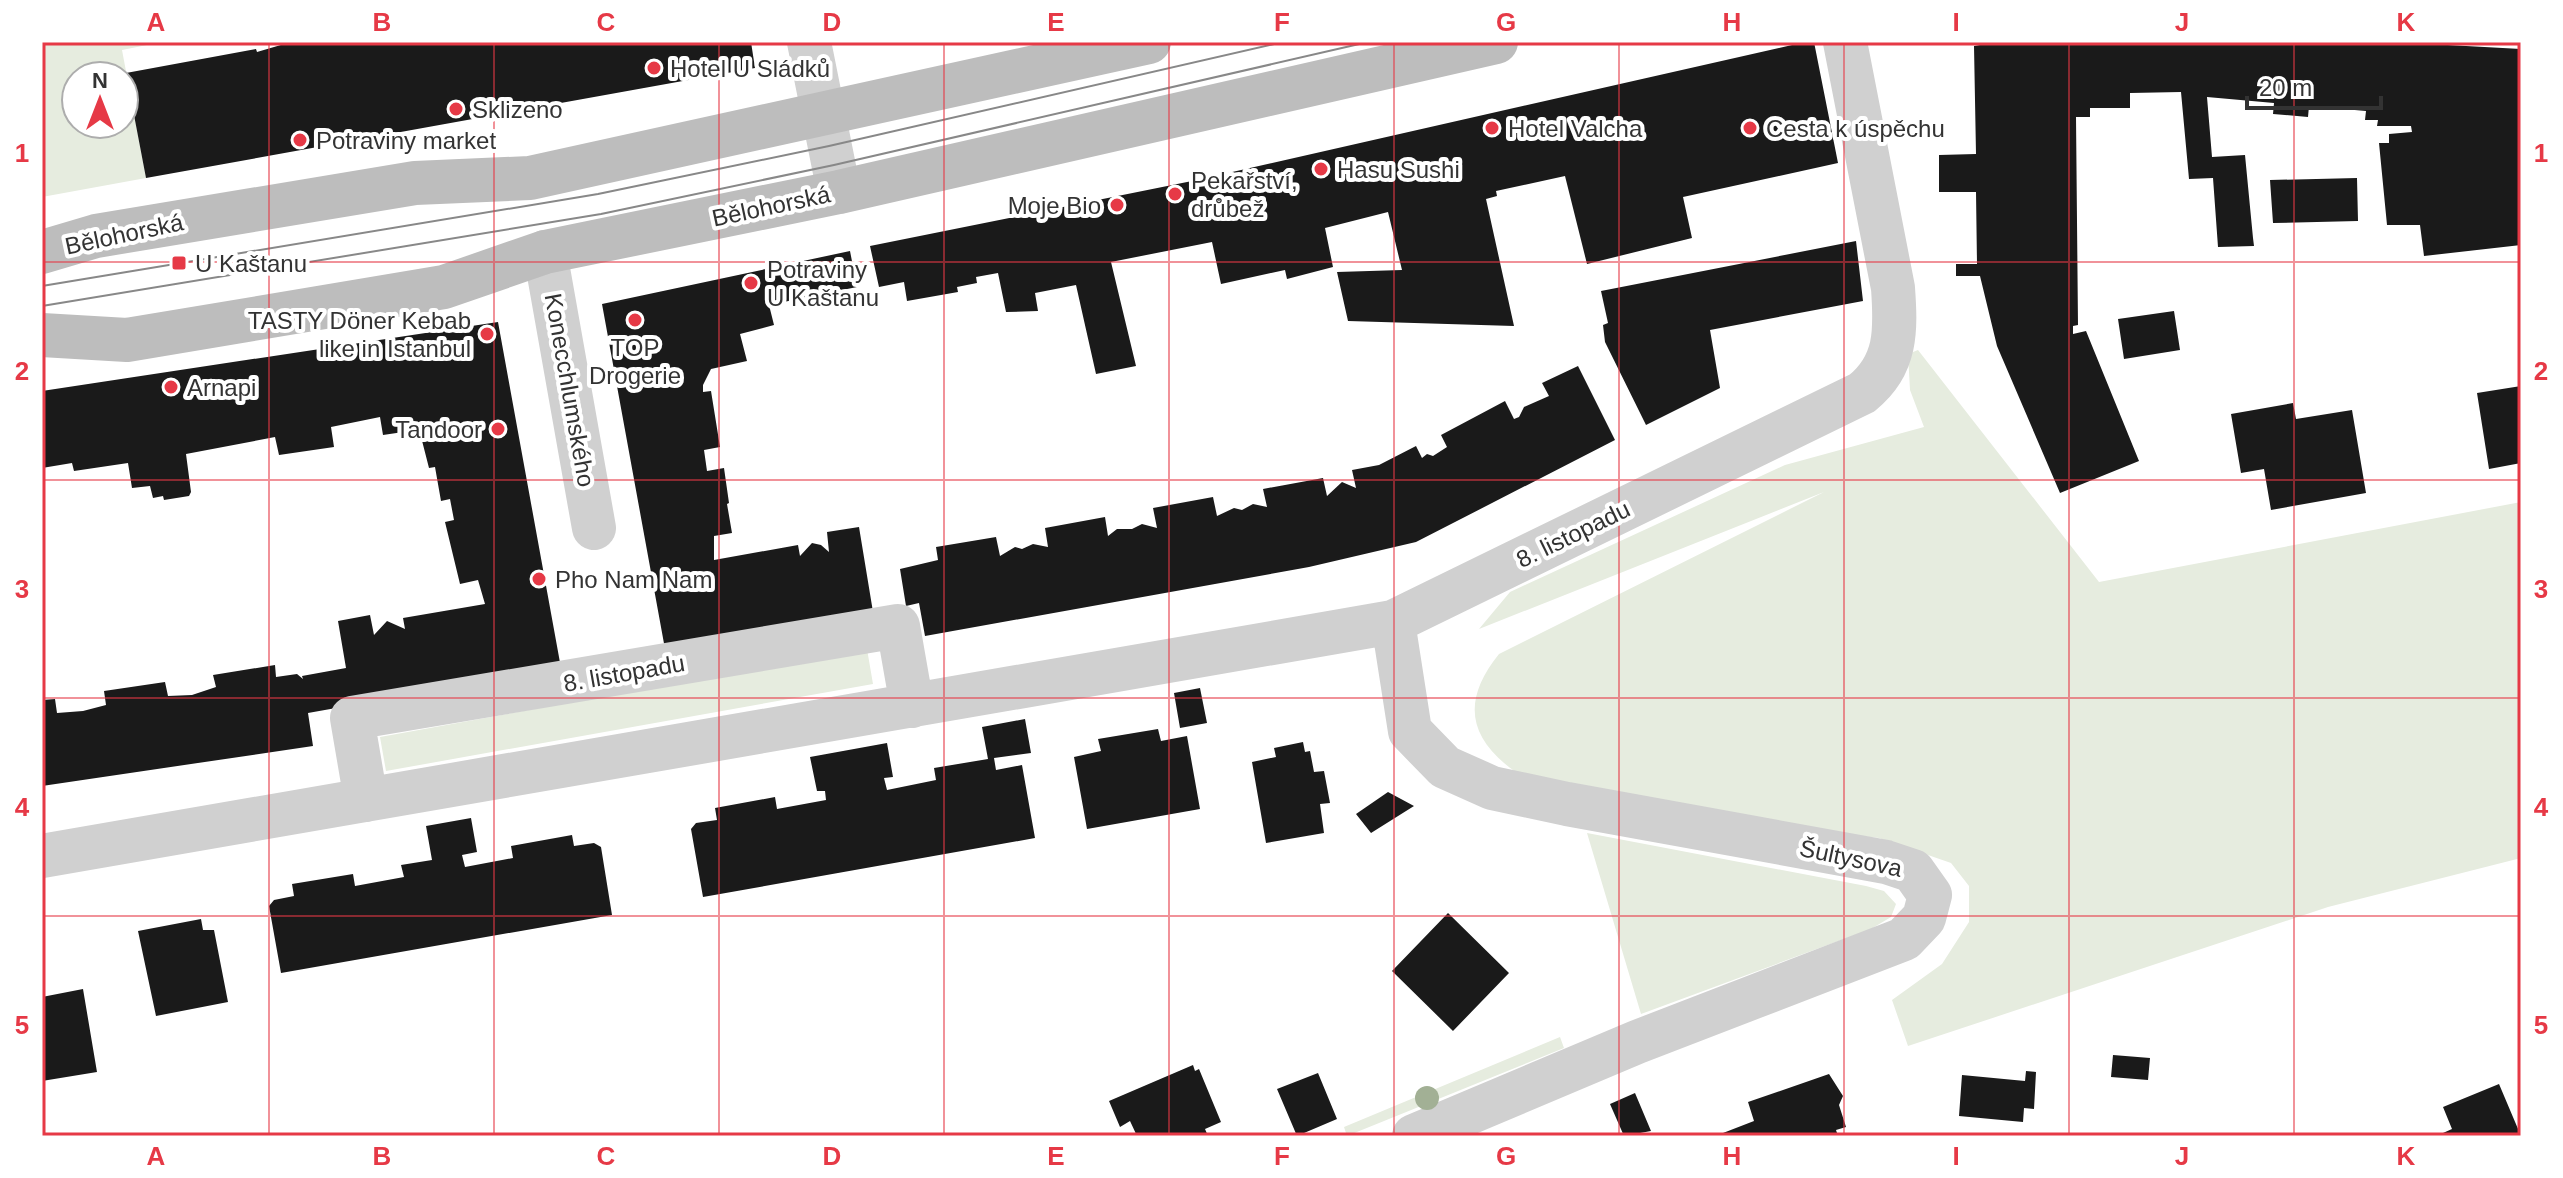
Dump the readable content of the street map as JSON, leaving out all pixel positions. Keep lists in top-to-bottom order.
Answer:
{
  "streets": {
    "street": [
      "Bělohorská",
      "Konecchlumského",
      "8. listopadu",
      "Šultysova"
    ]
  },
  "crossings": [
    ["Bělohorská", "Konecchlumského"],
    ["8. listopadu", "Šultysova"]
  ],
  "places": {
    "other": [
      "Hotel U Sládků",
      "Sklizeno",
      "Hotel Valcha",
      "Cesta k úspěchu",
      "Potraviny market",
      "Hasu Sushi",
      "Pekařství, drůbež",
      "Moje Bio",
      "Potraviny U Kaštanu",
      "TOP Drogerie",
      "TASTY Döner Kebab like in Istanbul",
      "Arnapi",
      "Tandoor",
      "Pho Nam Nam"
    ],
    "transit": ["U Kaštanu"]
  },
  "scale_bar": "20 m",
  "north": "top",
  "grid": {
    "columns": [
      "A",
      "B",
      "C",
      "D",
      "E",
      "F",
      "G",
      "H",
      "I",
      "J",
      "K"
    ],
    "rows": [
      "1",
      "2",
      "3",
      "4",
      "5"
    ]
  }
}
